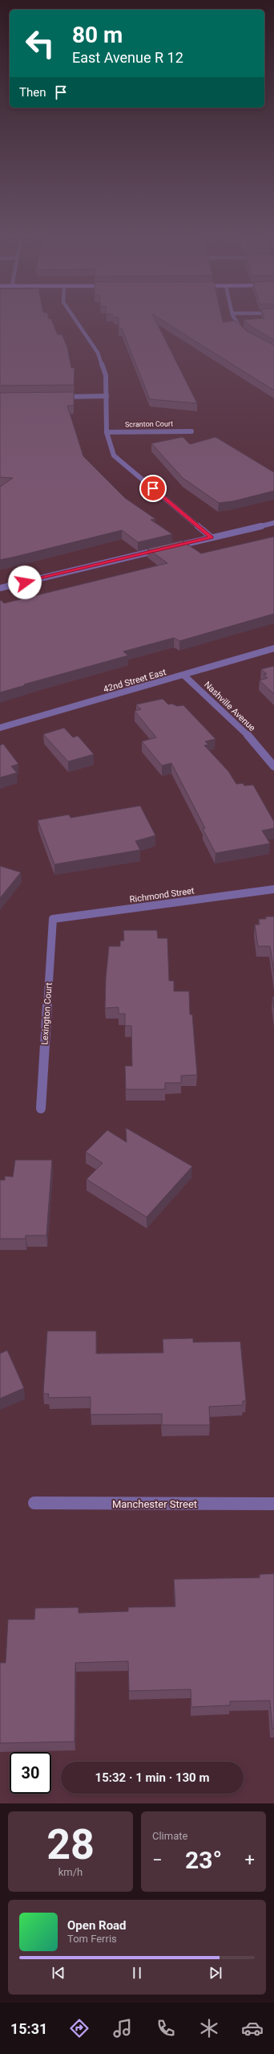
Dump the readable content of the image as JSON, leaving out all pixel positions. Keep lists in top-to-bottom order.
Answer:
{
  "streets": {
    "street": [
      "Scranton Court",
      "42nd Street East",
      "Nashville Avenue",
      "Richmond Street",
      "Lexington Court",
      "Manchester Street"
    ]
  },
  "crossings": [
    ["42nd Street East", "Nashville Avenue"],
    ["Richmond Street", "Lexington Court"]
  ],
  "page": {
    "turn": ["80 m", "East Avenue R 12"],
    "then": "Then",
    "limit": "30",
    "trip": "15:32 · 1 min · 130 m",
    "tile": [
      ["28", "km/h"],
      "Climate"
    ],
    "heat": ["−", "23°", "+"],
    "song": ["Open Road", "Tom Ferris"],
    "tabs": "15:31"
  }
}
